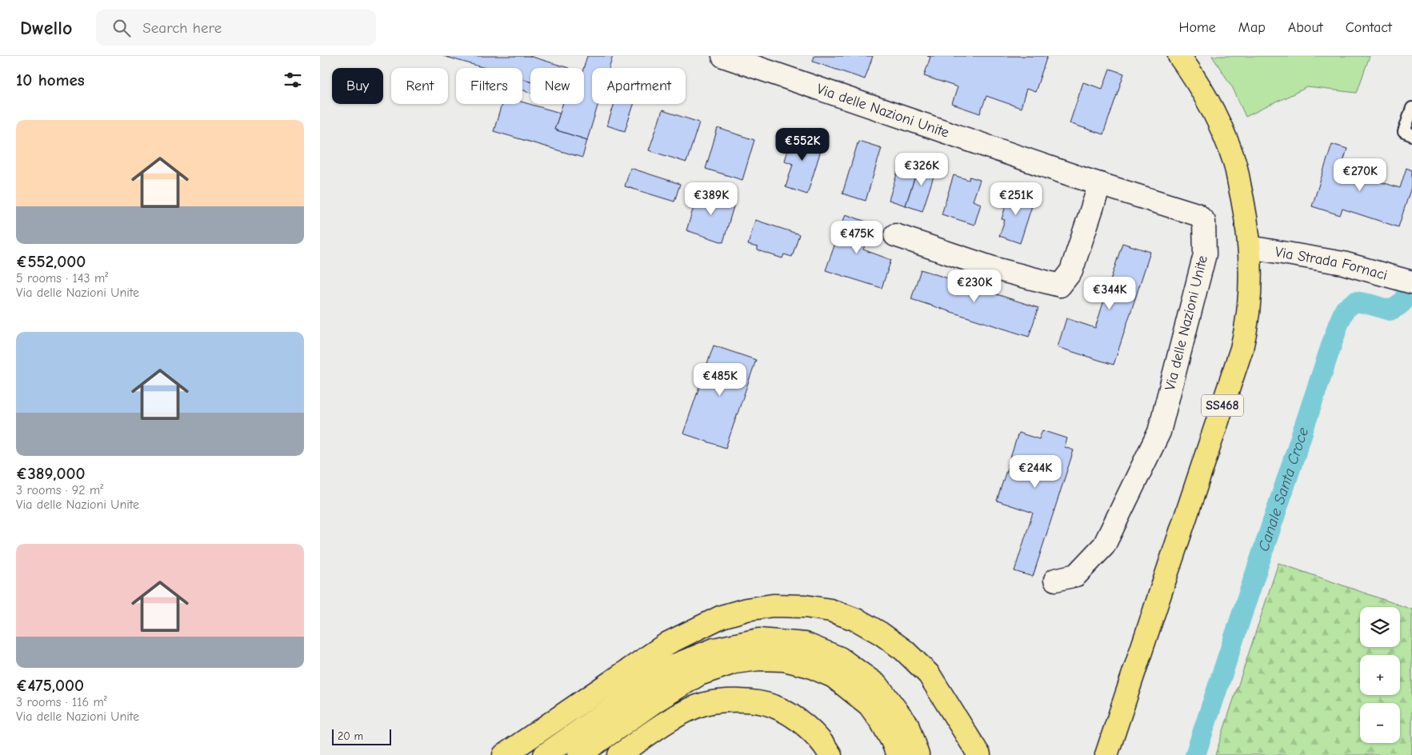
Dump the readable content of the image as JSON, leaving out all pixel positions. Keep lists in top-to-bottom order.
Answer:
{
  "streets": {
    "main road": ["SS468"],
    "street": ["Via delle Nazioni Unite", "Via Strada Fornaci"]
  },
  "crossings": [
    ["Via Strada Fornaci", "SS468"]
  ],
  "water": ["Canale Santa Croce"],
  "scale_bar": "20 m",
  "page": {
    "header": "Dwello",
    "search": "Search here",
    "nav": [
      "Home",
      "Map",
      "About",
      "Contact"
    ],
    "heading": "10 homes",
    "chip": [
      "Buy",
      "Rent",
      "Filters",
      "New",
      "Apartment"
    ],
    "list": [
      {
        "name": "€552,000",
        "note": "5 rooms · 143 m² · Via delle Nazioni Unite"
      },
      {
        "name": "€389,000",
        "note": "3 rooms · 92 m² · Via delle Nazioni Unite"
      },
      {
        "name": "€475,000",
        "note": "3 rooms · 116 m² · Via delle Nazioni Unite"
      }
    ],
    "price": [
      "€552K",
      "€326K",
      "€270K",
      "€389K",
      "€251K",
      "€475K",
      "€230K",
      "€344K",
      "€485K",
      "€244K"
    ],
    "map_buttons": ["+", "−"],
    "scale": "20 m"
  }
}
